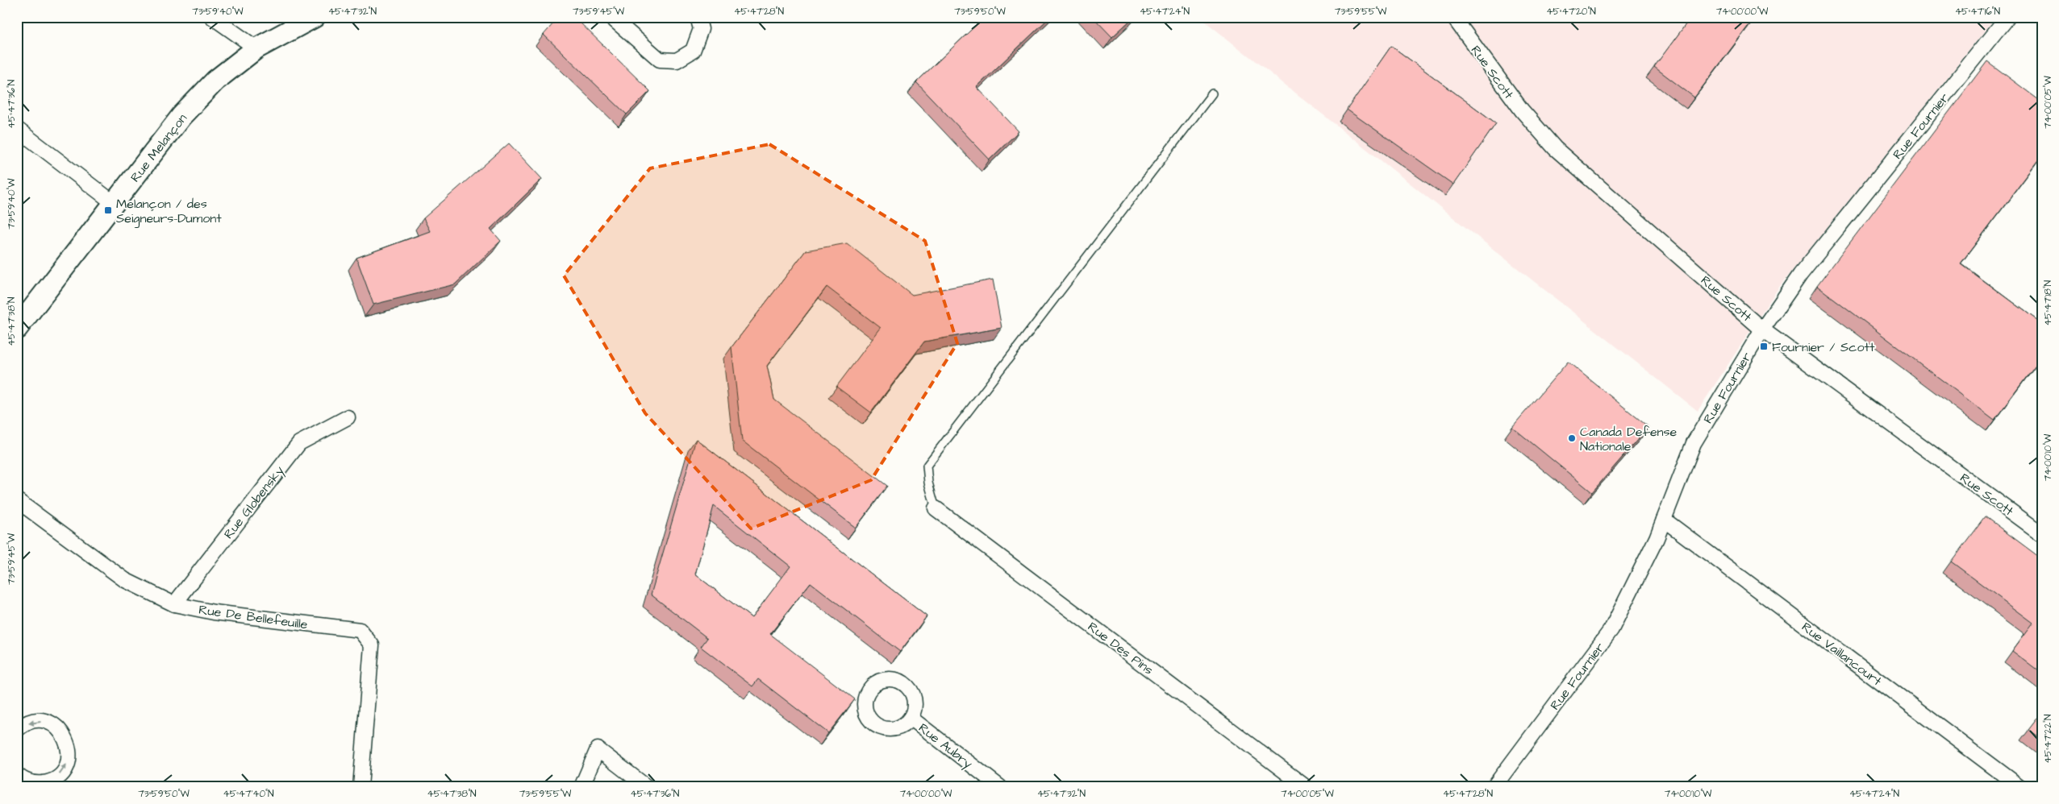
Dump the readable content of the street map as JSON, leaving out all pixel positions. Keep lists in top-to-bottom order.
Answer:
{
  "streets": {
    "street": [
      "Rue Scott",
      "Rue Fournier",
      "Rue Melançon",
      "Rue Globensky",
      "Rue De Bellefeuille",
      "Rue Des Pins",
      "Rue Vaillancourt",
      "Rue Aubry"
    ]
  },
  "crossings": [
    ["Rue Scott", "Rue Fournier"],
    ["Rue Fournier", "Rue Vaillancourt"],
    ["Rue Globensky", "Rue De Bellefeuille"]
  ],
  "places": {
    "transit": ["Melançon / des Seigneurs-Dumont", "Fournier / Scott"],
    "other": ["Canada Defense Nationale"]
  },
  "coordinates": [
    "73°59'40\"W",
    "45°47'32\"N",
    "73°59'45\"W",
    "45°47'28\"N",
    "73°59'50\"W",
    "45°47'24\"N",
    "73°59'55\"W",
    "45°47'20\"N",
    "74°00'00\"W",
    "45°47'16\"N",
    "74°00'05\"W",
    "45°47'36\"N",
    "45°47'18\"N",
    "45°47'38\"N",
    "74°00'10\"W",
    "45°47'22\"N",
    "45°47'40\"N"
  ]
}
